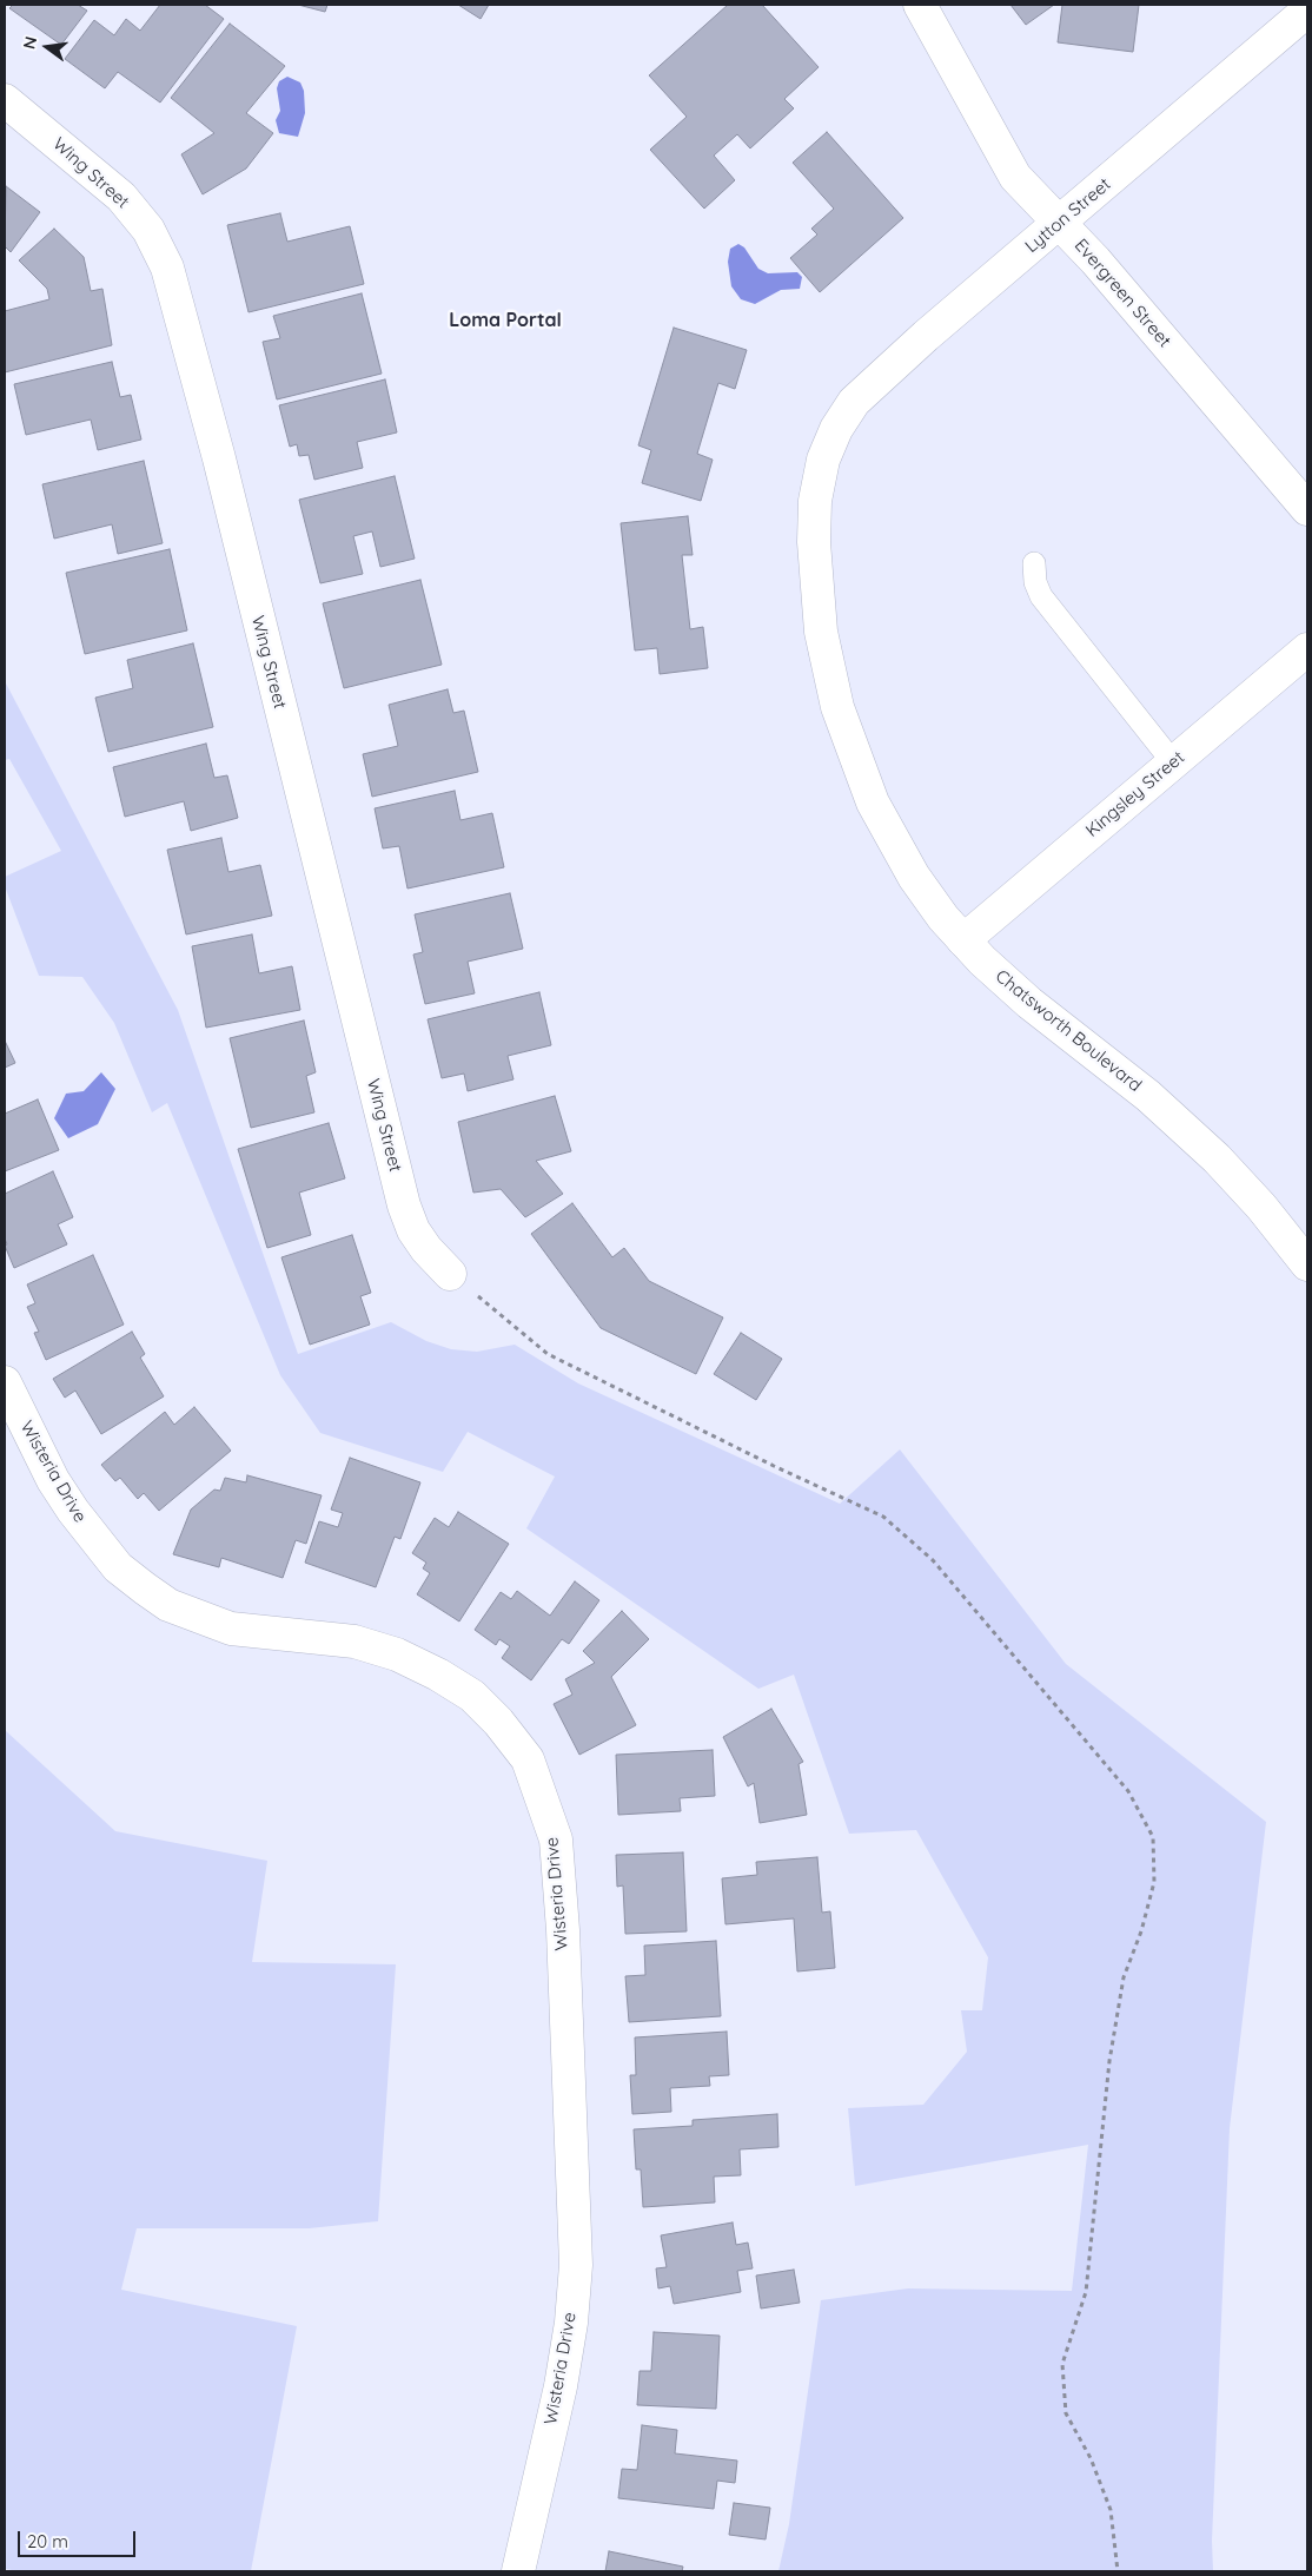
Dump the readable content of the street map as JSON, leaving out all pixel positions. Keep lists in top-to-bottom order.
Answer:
{
  "streets": {
    "street": [
      "Wing Street",
      "Lytton Street",
      "Evergreen Street",
      "Kingsley Street",
      "Chatsworth Boulevard",
      "Wisteria Drive"
    ]
  },
  "crossings": [
    ["Lytton Street", "Evergreen Street"],
    ["Lytton Street", "Chatsworth Boulevard"],
    ["Kingsley Street", "Chatsworth Boulevard"]
  ],
  "districts": ["Loma Portal"],
  "scale_bar": "20 m",
  "north": "left"
}
